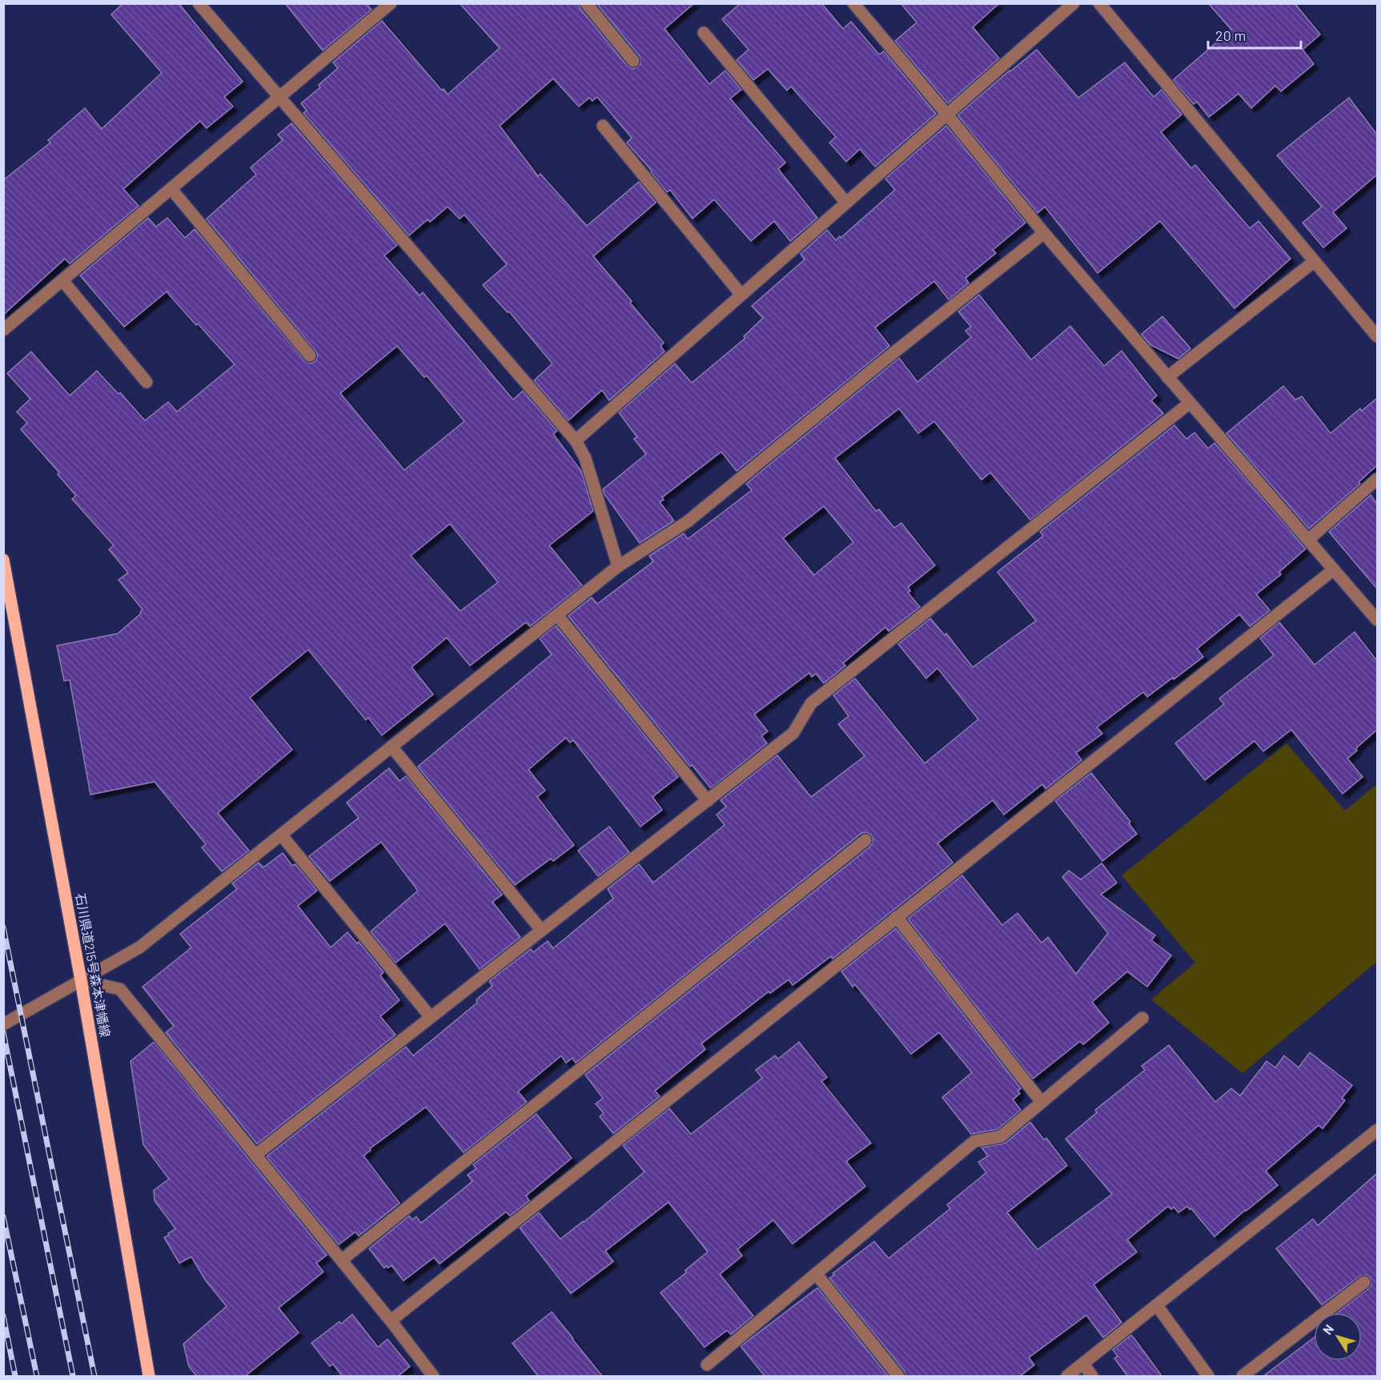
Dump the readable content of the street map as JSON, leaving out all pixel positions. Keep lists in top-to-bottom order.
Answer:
{
  "streets": {
    "main road": ["石川県道215号森本津幡線"]
  },
  "scale_bar": "20 m",
  "north": "top left"
}
